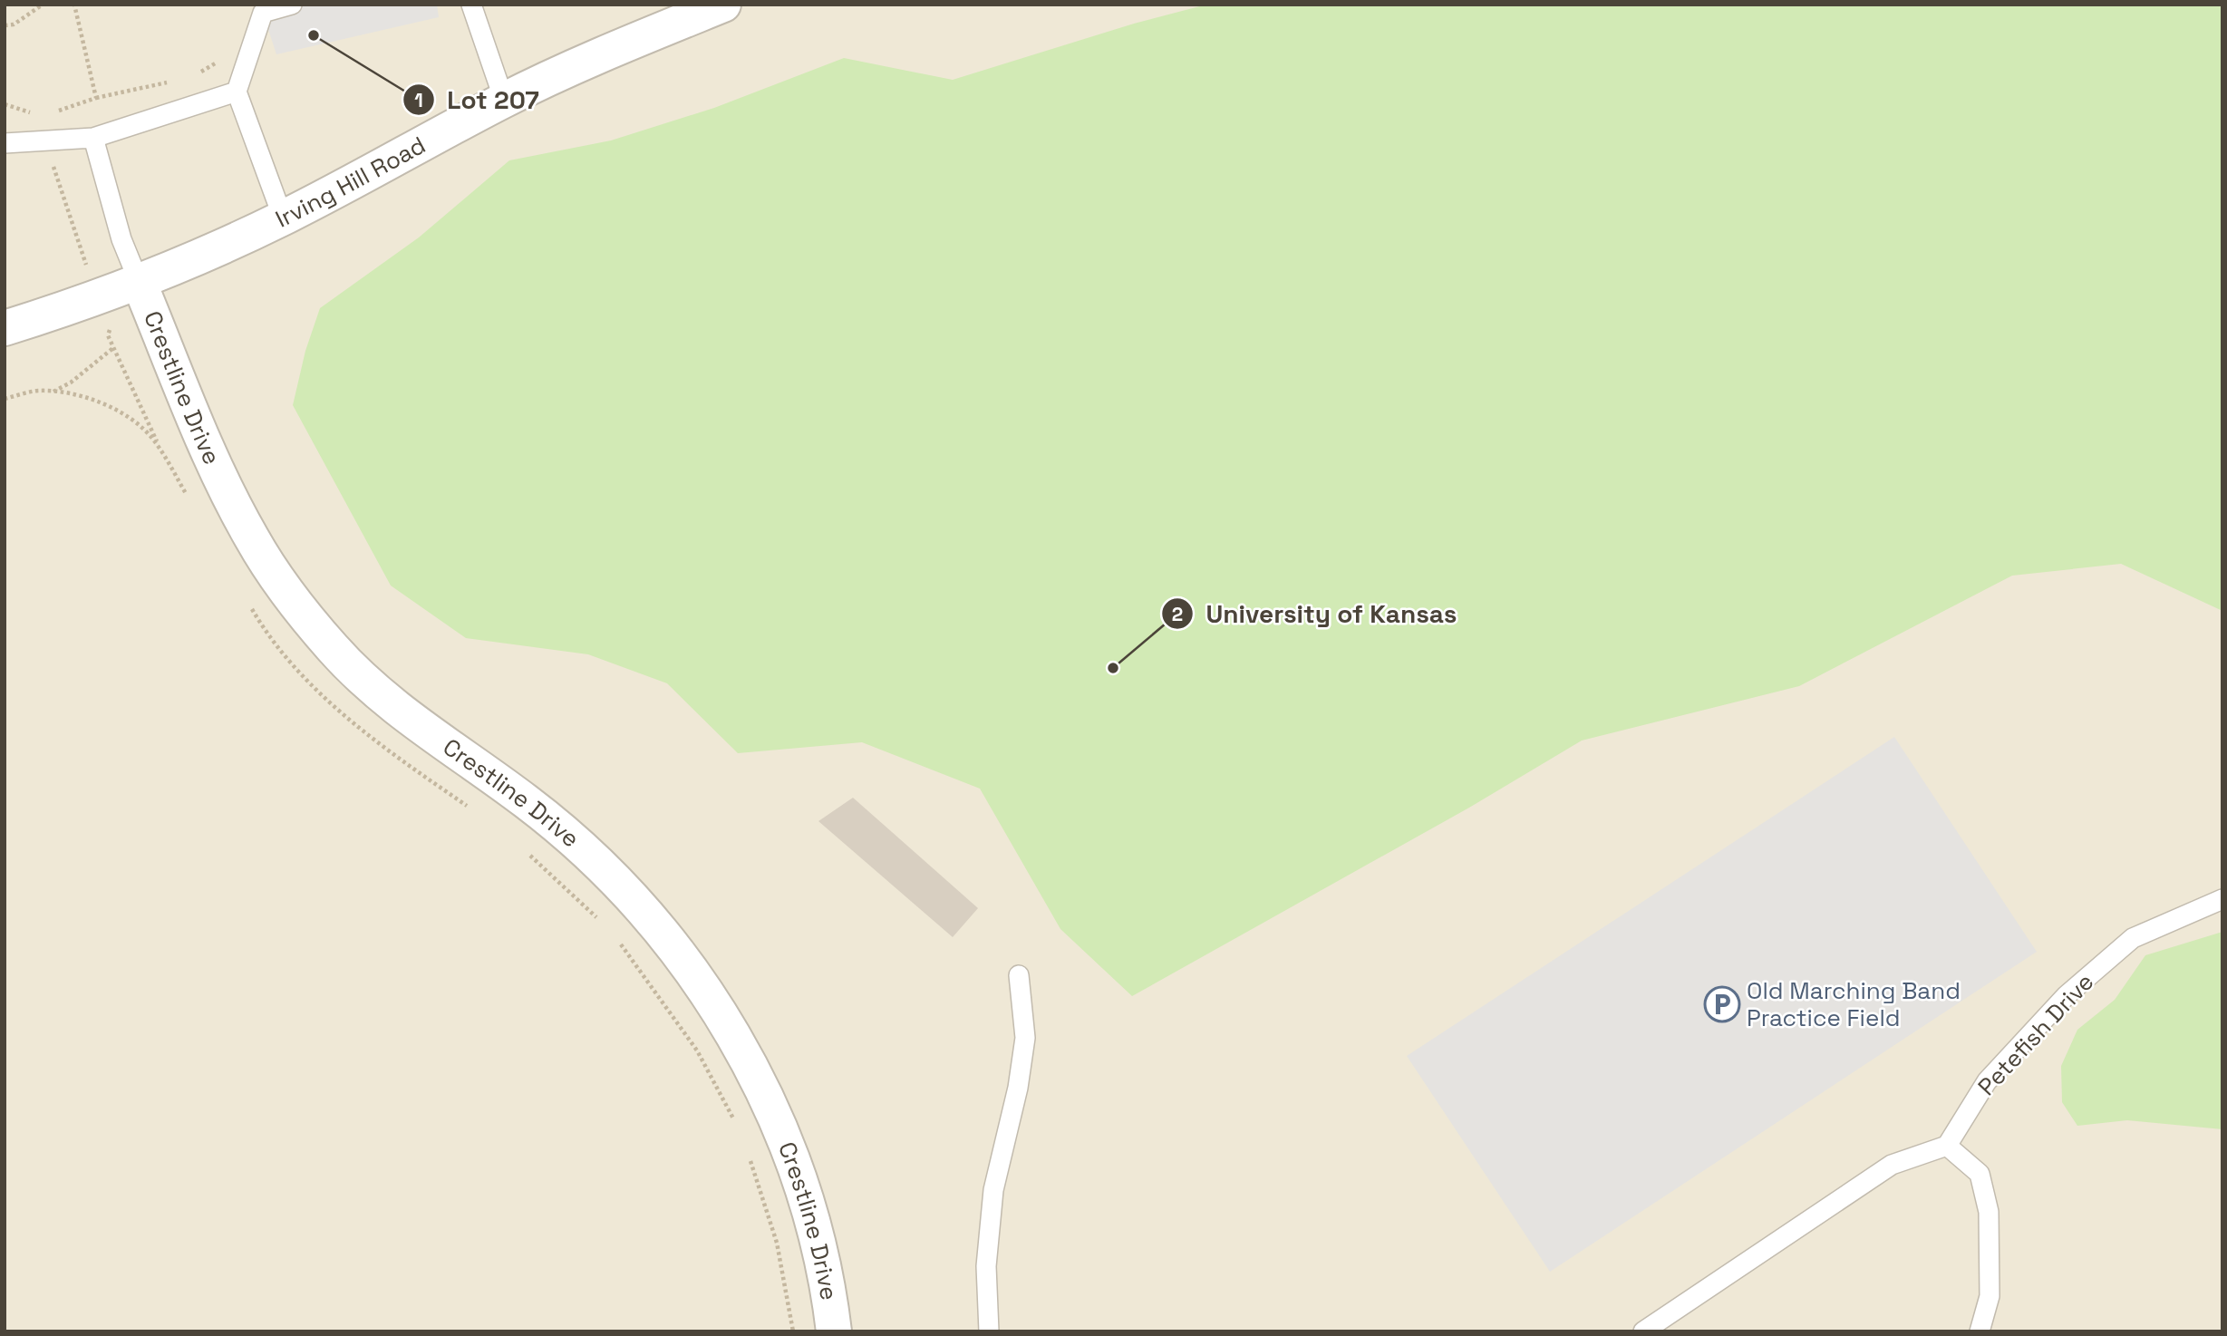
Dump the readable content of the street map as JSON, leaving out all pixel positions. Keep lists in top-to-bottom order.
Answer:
{
  "streets": {
    "street": ["Irving Hill Road", "Crestline Drive"],
    "lane": ["Petefish Drive"]
  },
  "crossings": [
    ["Irving Hill Road", "Crestline Drive"]
  ],
  "places": {
    "other": ["Lot 207", "University of Kansas"],
    "parking": ["Old Marching Band Practice Field"]
  }
}
